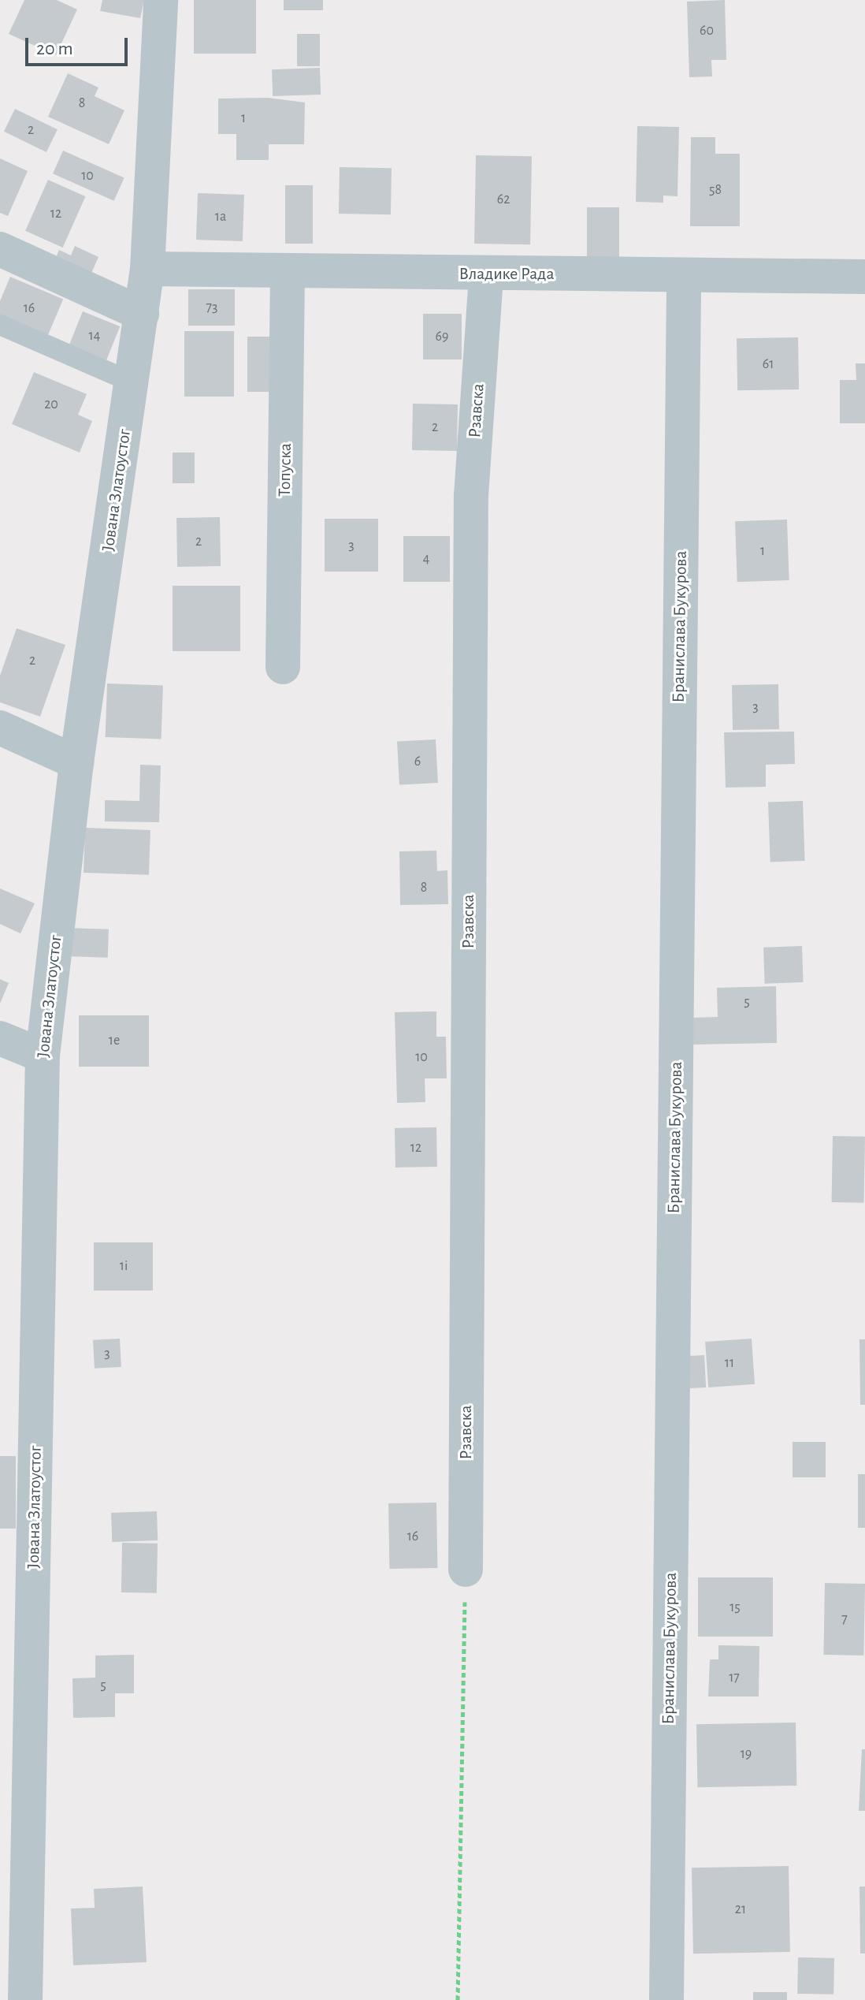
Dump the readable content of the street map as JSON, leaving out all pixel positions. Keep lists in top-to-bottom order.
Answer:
{
  "streets": {
    "street": [
      "Владике Рада",
      "Рзавска",
      "Топуска",
      "Јована Златоустог",
      "Бранислава Букурова"
    ]
  },
  "crossings": [
    ["Владике Рада", "Рзавска"],
    ["Владике Рада", "Топуска"],
    ["Владике Рада", "Јована Златоустог"],
    ["Владике Рада", "Бранислава Букурова"]
  ],
  "house_numbers": [
    "60",
    "8",
    "1",
    "2",
    "10",
    "58",
    "62",
    "12",
    "1a",
    "73",
    "16",
    "14",
    "69",
    "61",
    "20",
    "2",
    "2",
    "3",
    "1",
    "4",
    "2",
    "3",
    "6",
    "8",
    "5",
    "1e",
    "10",
    "12",
    "1i",
    "3",
    "11",
    "16",
    "15",
    "7",
    "17",
    "5",
    "19",
    "21"
  ],
  "scale_bar": "20 m"
}
